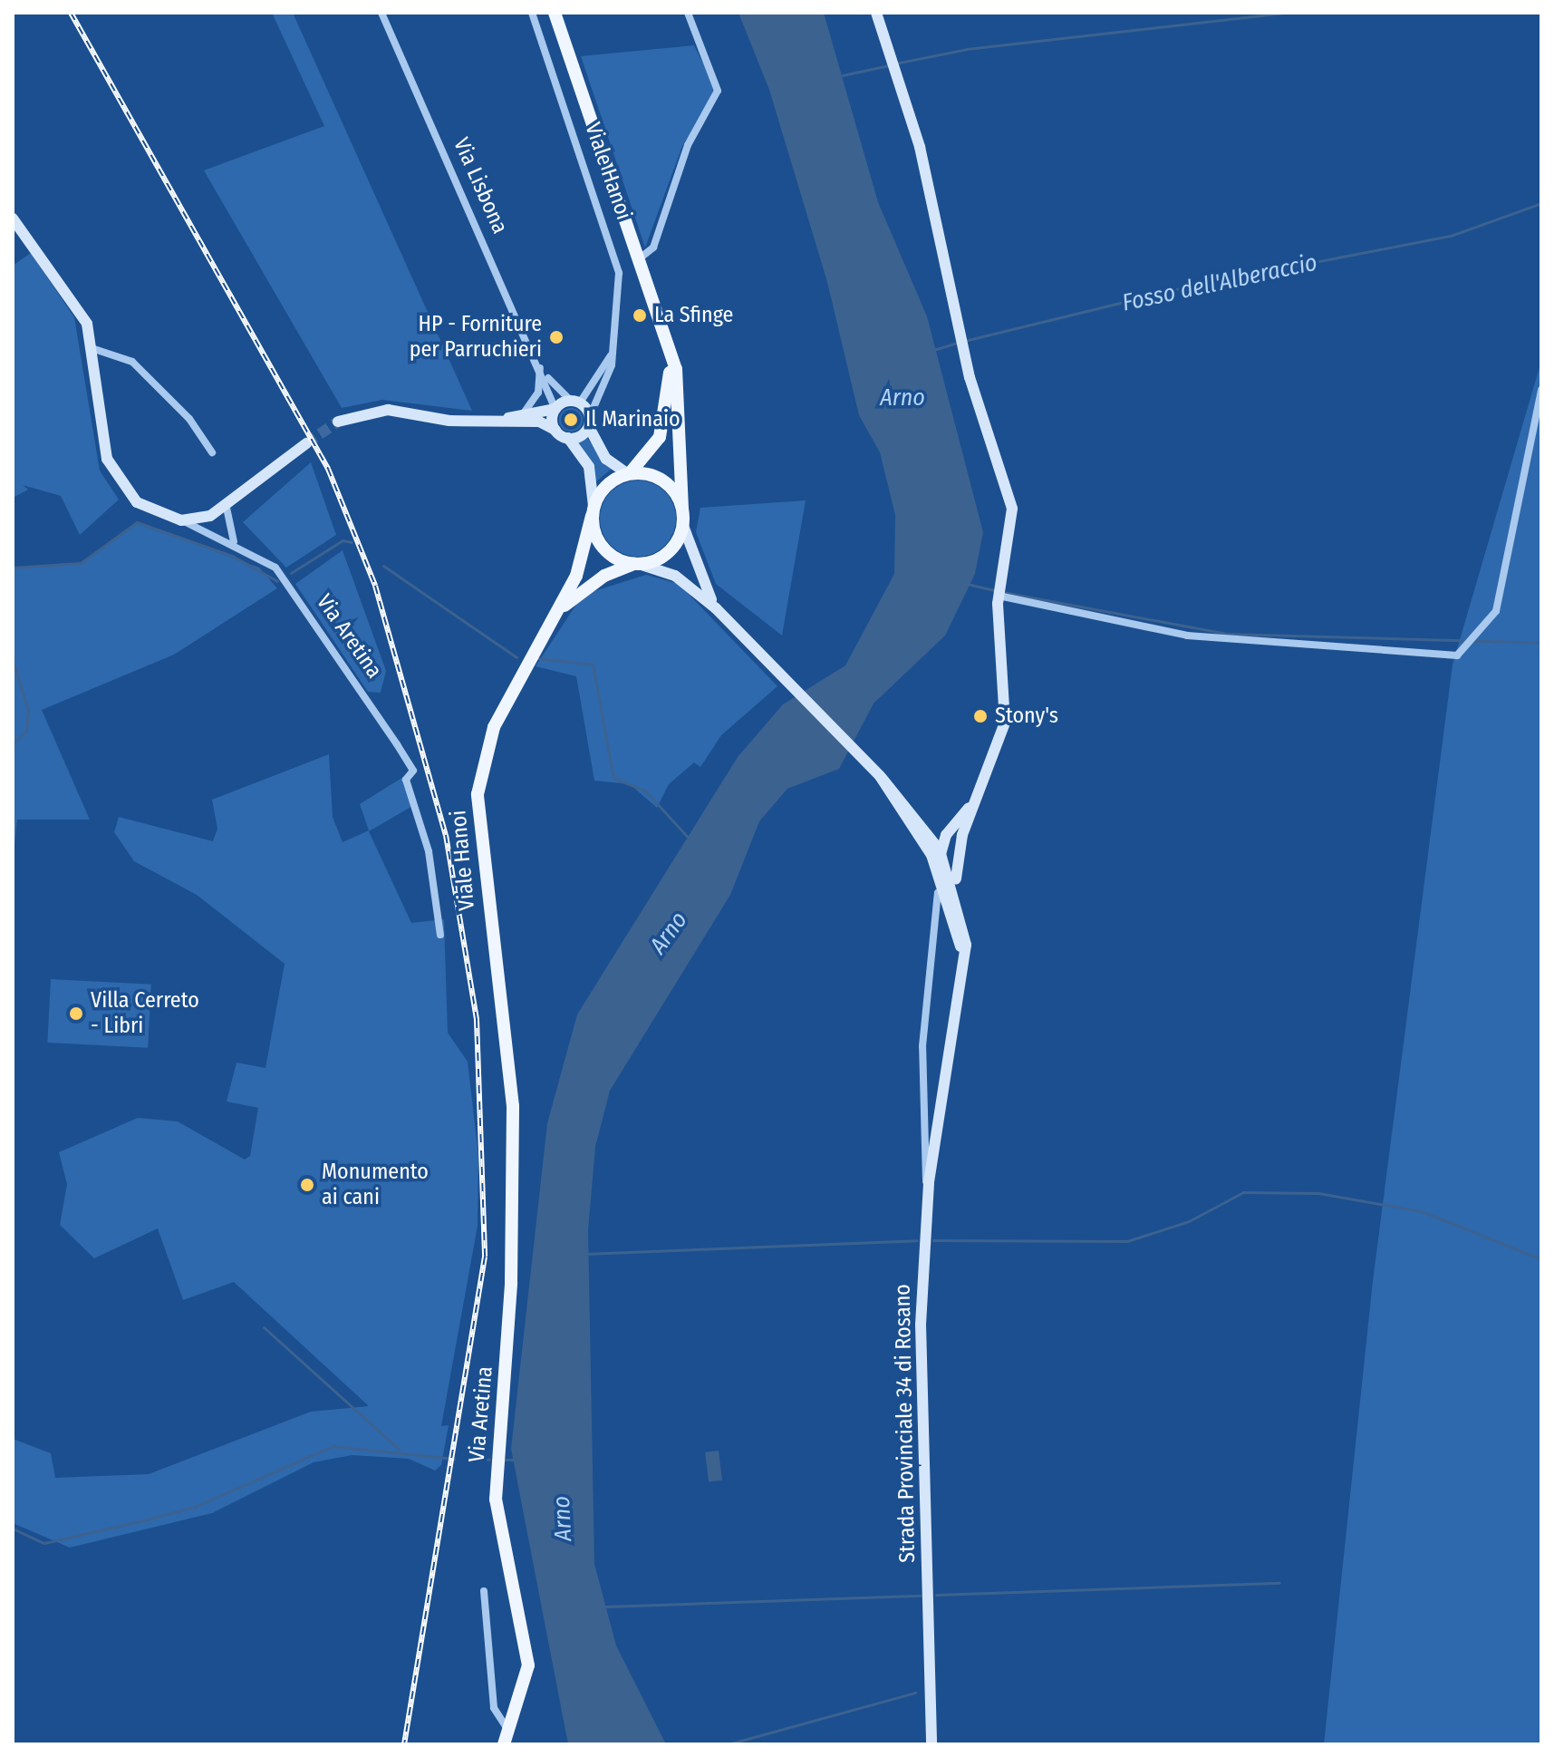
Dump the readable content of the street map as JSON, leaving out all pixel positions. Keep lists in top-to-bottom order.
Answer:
{
  "streets": {
    "main road": ["Viale Hanoi", "Via Aretina", "Strada Provinciale 34 di Rosano"],
    "street": ["Via Lisbona"]
  },
  "crossings": [
    ["Viale Hanoi", "Via Lisbona"],
    ["Viale Hanoi", "Via Aretina"],
    ["Viale Hanoi", "Strada Provinciale 34 di Rosano"]
  ],
  "water": ["Fosso dell'Alberaccio", "Arno"],
  "places": [
    "La Sfinge",
    "HP - Forniture per Parruchieri",
    "Il Marinaio",
    "Stony's",
    "Villa Cerreto - Libri",
    "Monumento ai cani"
  ]
}
